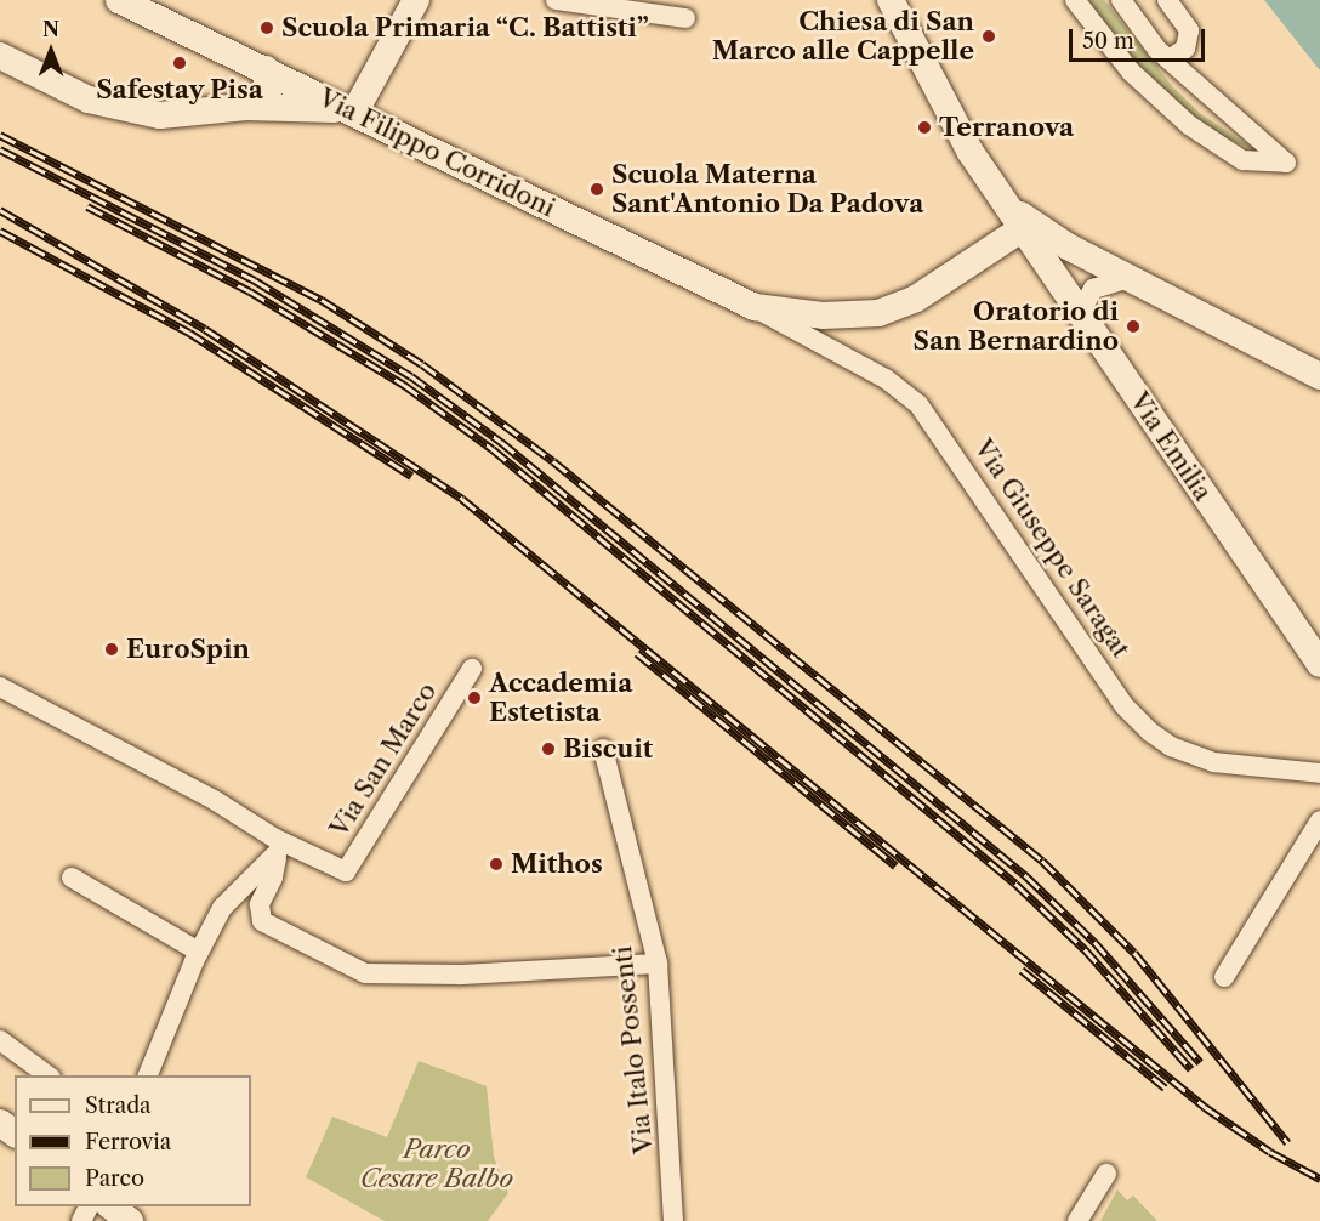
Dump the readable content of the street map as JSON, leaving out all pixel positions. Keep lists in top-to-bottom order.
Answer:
{
  "streets": {
    "street": [
      "Via Filippo Corridoni",
      "Via Emilia",
      "Via Giuseppe Saragat",
      "Via San Marco",
      "Via Italo Possenti"
    ]
  },
  "crossings": [
    ["Via Filippo Corridoni", "Via Emilia"],
    ["Via Filippo Corridoni", "Via Giuseppe Saragat"]
  ],
  "parks": ["Parco Cesare Balbo"],
  "places": [
    "Scuola Primaria “C. Battisti”",
    "Chiesa di San Marco alle Cappelle",
    "Safestay Pisa",
    "Terranova",
    "Scuola Materna Sant'Antonio Da Padova",
    "Oratorio di San Bernardino",
    "EuroSpin",
    "Accademia Estetista",
    "Biscuit",
    "Mithos"
  ],
  "legend": ["Strada", "Ferrovia", "Parco"],
  "scale_bar": "50 m",
  "north": "top"
}
